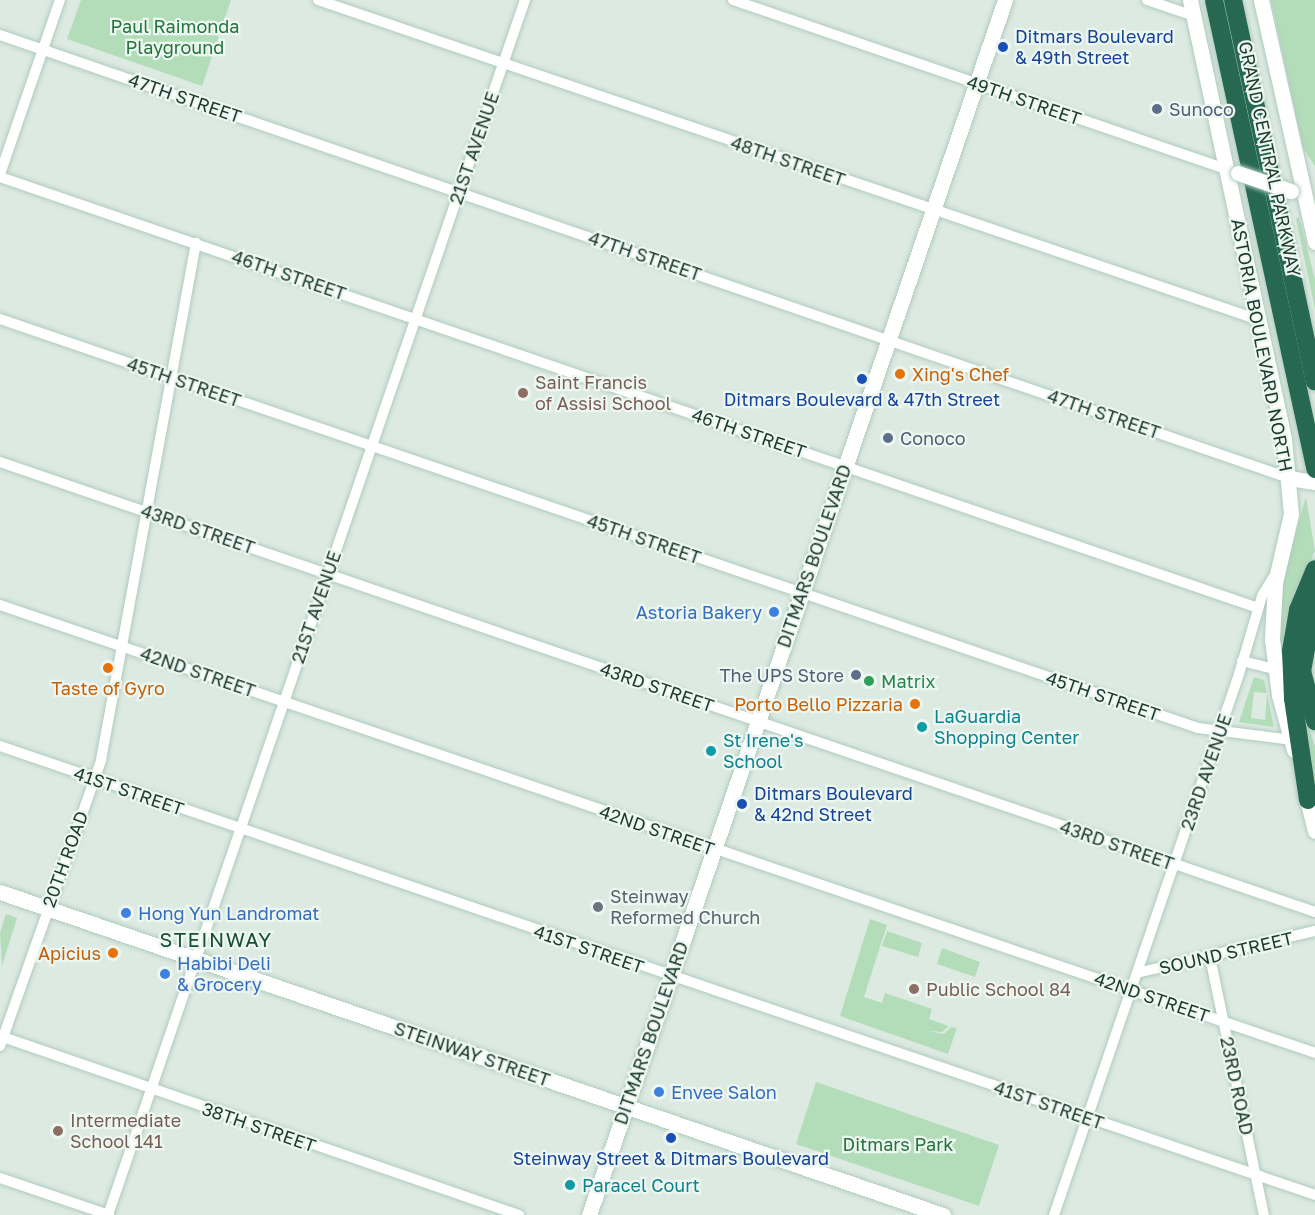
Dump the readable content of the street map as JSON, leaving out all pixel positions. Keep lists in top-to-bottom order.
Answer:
{
  "streets": {
    "highway": ["GRAND CENTRAL PARKWAY"],
    "street": [
      "47TH STREET",
      "49TH STREET",
      "21ST AVENUE",
      "48TH STREET",
      "46TH STREET",
      "ASTORIA BOULEVARD NORTH",
      "45TH STREET",
      "43RD STREET",
      "DITMARS BOULEVARD",
      "42ND STREET",
      "23RD AVENUE",
      "41ST STREET",
      "20TH ROAD",
      "SOUND STREET",
      "STEINWAY STREET",
      "23RD ROAD",
      "38TH STREET"
    ]
  },
  "crossings": [
    ["47TH STREET", "21ST AVENUE"],
    ["47TH STREET", "ASTORIA BOULEVARD NORTH"],
    ["47TH STREET", "DITMARS BOULEVARD"],
    ["49TH STREET", "ASTORIA BOULEVARD NORTH"],
    ["49TH STREET", "DITMARS BOULEVARD"],
    ["21ST AVENUE", "48TH STREET"],
    ["21ST AVENUE", "46TH STREET"],
    ["21ST AVENUE", "45TH STREET"],
    ["21ST AVENUE", "43RD STREET"],
    ["21ST AVENUE", "42ND STREET"],
    ["21ST AVENUE", "41ST STREET"],
    ["21ST AVENUE", "STEINWAY STREET"],
    ["21ST AVENUE", "38TH STREET"],
    ["48TH STREET", "ASTORIA BOULEVARD NORTH"],
    ["48TH STREET", "DITMARS BOULEVARD"],
    ["46TH STREET", "DITMARS BOULEVARD"],
    ["46TH STREET", "23RD AVENUE"],
    ["46TH STREET", "20TH ROAD"],
    ["ASTORIA BOULEVARD NORTH", "45TH STREET"],
    ["ASTORIA BOULEVARD NORTH", "23RD AVENUE"],
    ["45TH STREET", "DITMARS BOULEVARD"],
    ["45TH STREET", "23RD AVENUE"],
    ["45TH STREET", "20TH ROAD"],
    ["43RD STREET", "DITMARS BOULEVARD"],
    ["43RD STREET", "23RD AVENUE"],
    ["43RD STREET", "20TH ROAD"],
    ["DITMARS BOULEVARD", "42ND STREET"],
    ["DITMARS BOULEVARD", "41ST STREET"],
    ["DITMARS BOULEVARD", "STEINWAY STREET"],
    ["42ND STREET", "23RD AVENUE"],
    ["42ND STREET", "20TH ROAD"],
    ["42ND STREET", "23RD ROAD"],
    ["23RD AVENUE", "41ST STREET"],
    ["23RD AVENUE", "SOUND STREET"],
    ["41ST STREET", "20TH ROAD"],
    ["41ST STREET", "23RD ROAD"],
    ["20TH ROAD", "STEINWAY STREET"],
    ["20TH ROAD", "38TH STREET"],
    ["SOUND STREET", "23RD ROAD"]
  ],
  "districts": ["STEINWAY"],
  "parks": ["Paul Raimonda Playground", "Ditmars Park"],
  "places": [
    "Ditmars Boulevard & 49th Street",
    "Sunoco",
    "Xing's Chef",
    "Ditmars Boulevard & 47th Street",
    "Saint Francis of Assisi School",
    "Conoco",
    "Astoria Bakery",
    "Taste of Gyro",
    "The UPS Store",
    "Matrix",
    "Porto Bello Pizzaria",
    "LaGuardia Shopping Center",
    "St Irene's School",
    "Ditmars Boulevard & 42nd Street",
    "Steinway Reformed Church",
    "Hong Yun Landromat",
    "Apicius",
    "Habibi Deli & Grocery",
    "Public School 84",
    "Envee Salon",
    "Intermediate School 141",
    "Steinway Street & Ditmars Boulevard",
    "Paracel Court"
  ]
}
